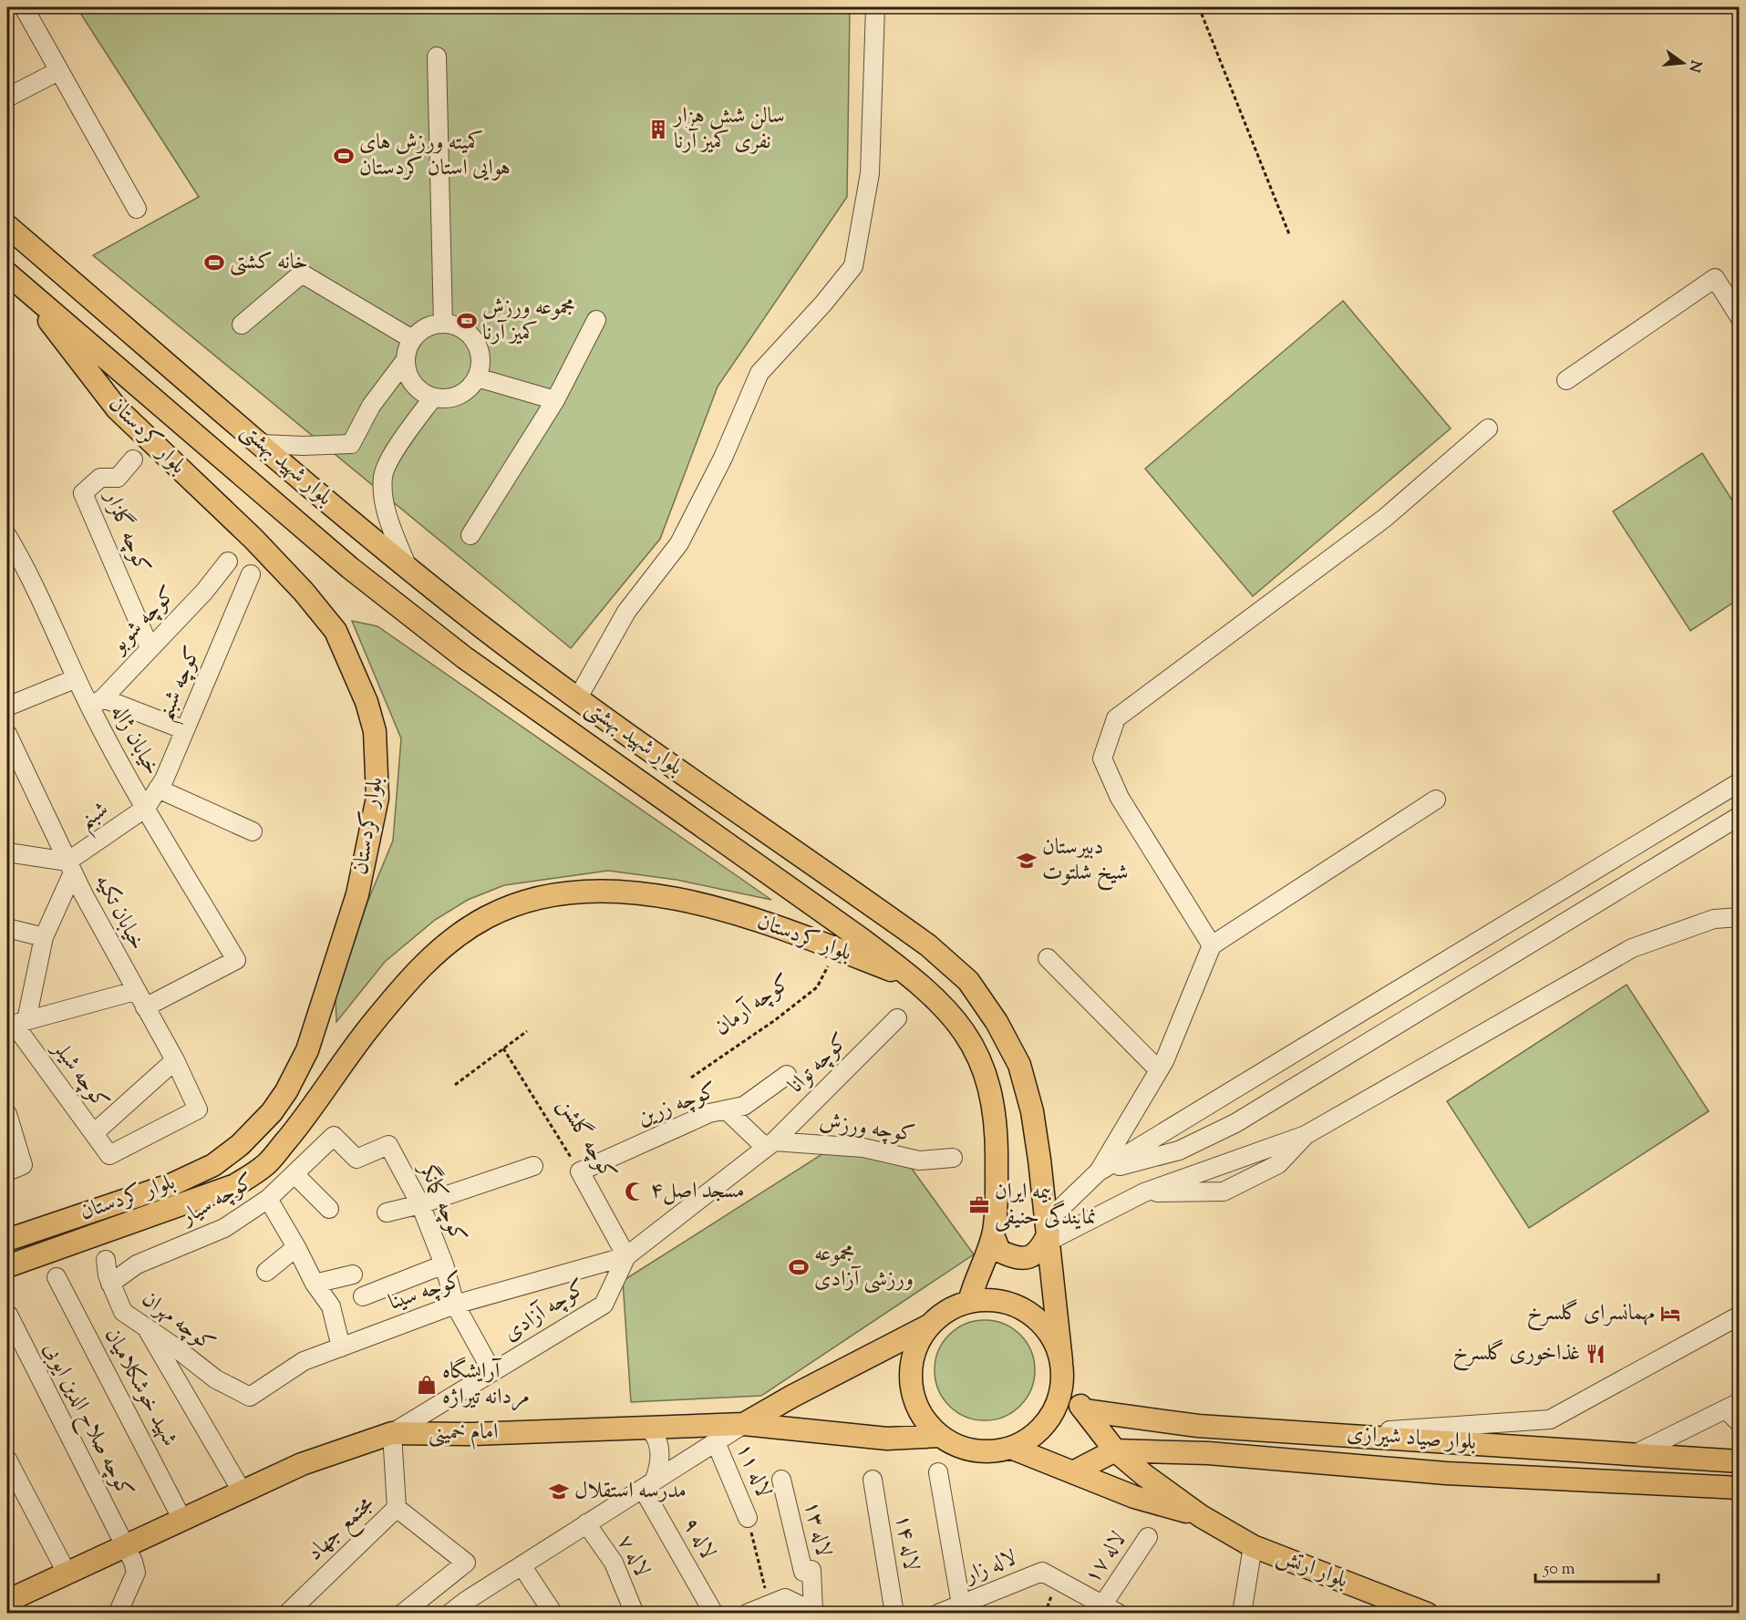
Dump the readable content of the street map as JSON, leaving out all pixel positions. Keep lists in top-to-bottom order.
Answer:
{
  "streets": {
    "main road": [
      "بلوار کردستان",
      "بلوار شهید بهشتی",
      "امام خمینی",
      "بلوار صیاد شیرازی",
      "بلوار ارتش"
    ],
    "street": [
      "کوچه گلزار",
      "کوچه شوبو",
      "کوچه شبنم",
      "خیابان ژاله",
      "شبنم",
      "خیابان تکیه",
      "کوچه توانا",
      "کوچه شیلر",
      "کوچه زرین",
      "کوچه ورزش",
      "کوچه گلشن",
      "کوچه سیار",
      "کوچه کمانگر",
      "کوچه سینا",
      "کوچه آزادی",
      "کوچه مهران",
      "شهید خوشکلامیان",
      "کوچه صلاح الدین ایوبی",
      "لاله ۱۱",
      "مجتمع جهاد",
      "لاله ۱۳",
      "لاله ۹",
      "لاله ۱۴",
      "لاله ۷",
      "لاله ۱۷",
      "لاله زار"
    ],
    "path": ["کوچه آرمان"]
  },
  "crossings": [
    ["بلوار کردستان", "بلوار شهید بهشتی"],
    ["بلوار شهید بهشتی", "امام خمینی"],
    ["کوچه گلزار", "کوچه شوبو"],
    ["کوچه شوبو", "خیابان ژاله"],
    ["کوچه شبنم", "خیابان ژاله"],
    ["کوچه شبنم", "شبنم"],
    ["خیابان ژاله", "شبنم"],
    ["خیابان ژاله", "خیابان تکیه"],
    ["شبنم", "خیابان تکیه"],
    ["خیابان تکیه", "کوچه شیلر"],
    ["کوچه توانا", "کوچه ورزش"],
    ["کوچه توانا", "کوچه آزادی"],
    ["کوچه زرین", "کوچه گلشن"],
    ["کوچه ورزش", "کوچه آزادی"],
    ["کوچه گلشن", "کوچه سینا"],
    ["کوچه گلشن", "کوچه آزادی"],
    ["کوچه سیار", "کوچه کمانگر"],
    ["کوچه سیار", "کوچه مهران"],
    ["کوچه کمانگر", "کوچه سینا"],
    ["کوچه کمانگر", "کوچه آزادی"],
    ["کوچه سینا", "کوچه آزادی"],
    ["کوچه سینا", "کوچه مهران"],
    ["کوچه آزادی", "امام خمینی"],
    ["کوچه آزادی", "مجتمع جهاد"],
    ["شهید خوشکلامیان", "امام خمینی"],
    ["کوچه صلاح الدین ایوبی", "امام خمینی"],
    ["امام خمینی", "مجتمع جهاد"],
    ["لاله ۱۷", "لاله زار"]
  ],
  "places": {
    "building": ["سالن شش هزار نفری کمیز آرنا"],
    "sports": [
      "کمیته ورزش های هوایی استان کردستان",
      "خانه کشتی",
      "مجموعه ورزش کمیز آرنا",
      "مجموعه ورزشی آزادی"
    ],
    "school or university": ["دبیرستان شیخ شلتوت", "مدرسه استقلال"],
    "mosque": ["مسجد اصل۴"],
    "office": ["بیمه ایران نمایندگی حنیفی"],
    "hotel": ["مهمانسرای گلسرخ"],
    "restaurant": ["غذاخوری گلسرخ"],
    "shop": ["آرایشگاه مردانه تیراژه"]
  },
  "scale_bar": "50 m",
  "north": "right"
}
